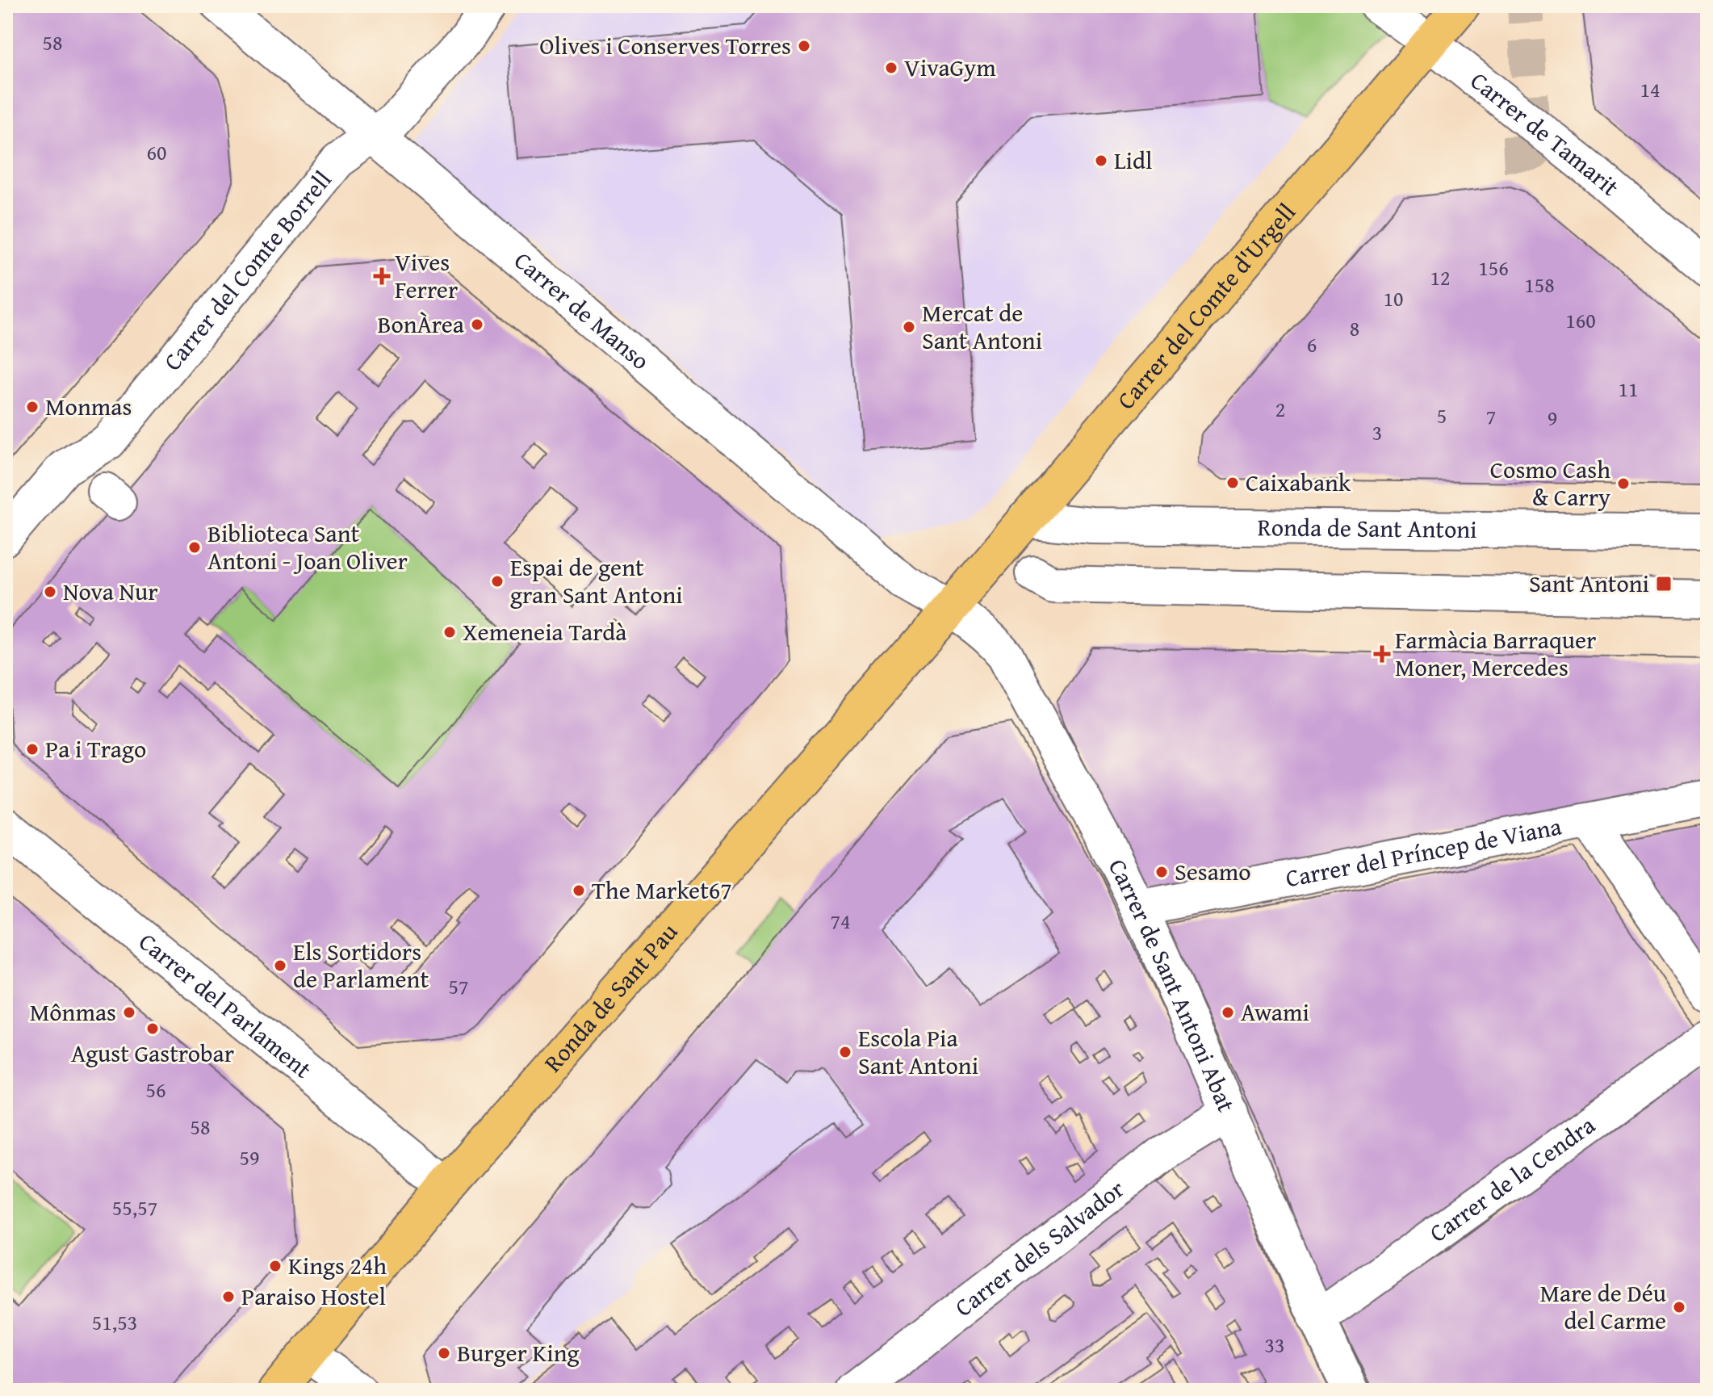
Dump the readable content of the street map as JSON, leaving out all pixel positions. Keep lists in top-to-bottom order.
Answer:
{
  "streets": {
    "main road": ["Carrer del Comte d'Urgell", "Ronda de Sant Pau"],
    "street": [
      "Carrer de Tamarit",
      "Carrer del Comte Borrell",
      "Carrer de Manso",
      "Ronda de Sant Antoni",
      "Carrer del Príncep de Viana",
      "Carrer de Sant Antoni Abat",
      "Carrer del Parlament",
      "Carrer de la Cendra",
      "Carrer dels Salvador"
    ]
  },
  "crossings": [
    ["Carrer de Tamarit", "Carrer del Comte d'Urgell"],
    ["Carrer del Comte Borrell", "Carrer de Manso"],
    ["Carrer del Comte d'Urgell", "Carrer de Manso"],
    ["Carrer del Comte d'Urgell", "Ronda de Sant Antoni"],
    ["Carrer del Comte d'Urgell", "Carrer de Sant Antoni Abat"],
    ["Carrer del Comte d'Urgell", "Ronda de Sant Pau"],
    ["Carrer de Manso", "Carrer de Sant Antoni Abat"],
    ["Carrer de Manso", "Ronda de Sant Pau"],
    ["Carrer del Príncep de Viana", "Carrer de Sant Antoni Abat"],
    ["Carrer de Sant Antoni Abat", "Ronda de Sant Pau"],
    ["Carrer de Sant Antoni Abat", "Carrer de la Cendra"],
    ["Carrer de Sant Antoni Abat", "Carrer dels Salvador"],
    ["Ronda de Sant Pau", "Carrer del Parlament"]
  ],
  "places": {
    "other": [
      "Olives i Conserves Torres",
      "VivaGym",
      "Lidl",
      "BonÀrea",
      "Mercat de Sant Antoni",
      "Monmas",
      "Caixabank",
      "Cosmo Cash & Carry",
      "Biblioteca Sant Antoni - Joan Oliver",
      "Espai de gent gran Sant Antoni",
      "Nova Nur",
      "Xemeneia Tardà",
      "Pa i Trago",
      "Sesamo",
      "The Market67",
      "Els Sortidors de Parlament",
      "Mônmas",
      "Awami",
      "Agust Gastrobar",
      "Escola Pia Sant Antoni",
      "Kings 24h",
      "Paraiso Hostel",
      "Mare de Déu del Carme",
      "Burger King"
    ],
    "health": ["Vives Ferrer", "Farmàcia Barraquer Moner, Mercedes"],
    "transit": ["Sant Antoni"]
  },
  "house_numbers": [
    "58",
    "14",
    "60",
    "156",
    "12",
    "158",
    "10",
    "160",
    "8",
    "6",
    "11",
    "2",
    "5",
    "7",
    "9",
    "3",
    "74",
    "57",
    "56",
    "58",
    "59",
    "55,57",
    "51,53",
    "33"
  ]
}
